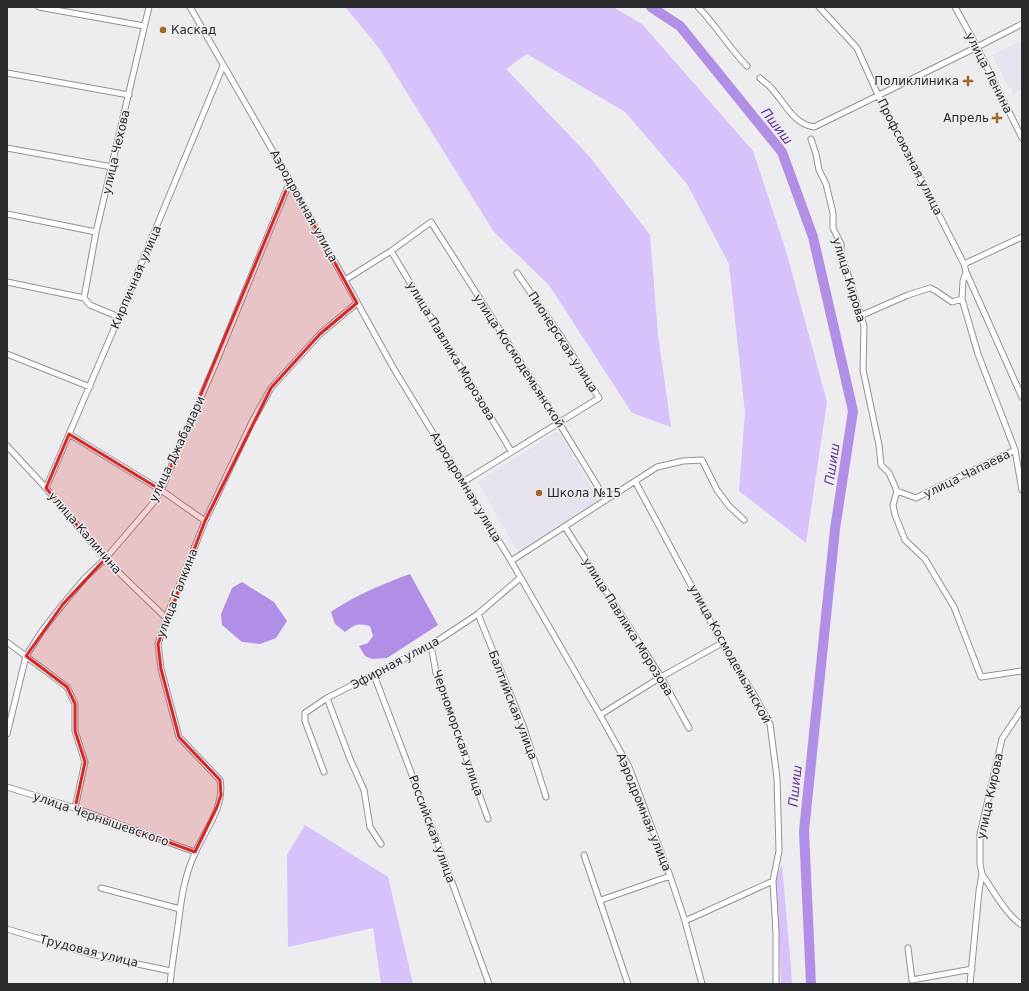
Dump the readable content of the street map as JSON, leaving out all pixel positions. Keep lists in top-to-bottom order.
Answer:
{
  "streets": {
    "street": [
      "улица Ленина",
      "улица Чехова",
      "Профсоюзная улица",
      "Аэродромная улица",
      "Кирпичная улица",
      "улица Кирова",
      "Пионерская улица",
      "улица Павлика Морозова",
      "улица Космодемьянской",
      "улица Джабадари",
      "улица Чапаева",
      "улица Калинина",
      "улица Галкина",
      "Эфирная улица",
      "Балтийская улица",
      "Черноморская улица",
      "улица Чернышевского",
      "Российская улица",
      "Трудовая улица"
    ]
  },
  "crossings": [
    ["Профсоюзная улица", "улица Чапаева"],
    ["Аэродромная улица", "Кирпичная улица"],
    ["Аэродромная улица", "Пионерская улица"],
    ["Аэродромная улица", "улица Джабадари"],
    ["Аэродромная улица", "улица Галкина"],
    ["Аэродромная улица", "Эфирная улица"],
    ["Кирпичная улица", "улица Калинина"],
    ["улица Кирова", "улица Чапаева"],
    ["Пионерская улица", "улица Павлика Морозова"],
    ["Пионерская улица", "улица Космодемьянской"],
    ["улица Павлика Морозова", "улица Космодемьянской"],
    ["улица Джабадари", "улица Калинина"],
    ["улица Калинина", "улица Галкина"],
    ["улица Галкина", "улица Чернышевского"],
    ["улица Галкина", "Трудовая улица"],
    ["Эфирная улица", "Балтийская улица"],
    ["Эфирная улица", "Черноморская улица"],
    ["Эфирная улица", "Российская улица"]
  ],
  "water": ["Пшиш"],
  "places": {
    "other": ["Каскад", "Школа №15"],
    "health": ["Поликлиника", "Апрель"]
  }
}
